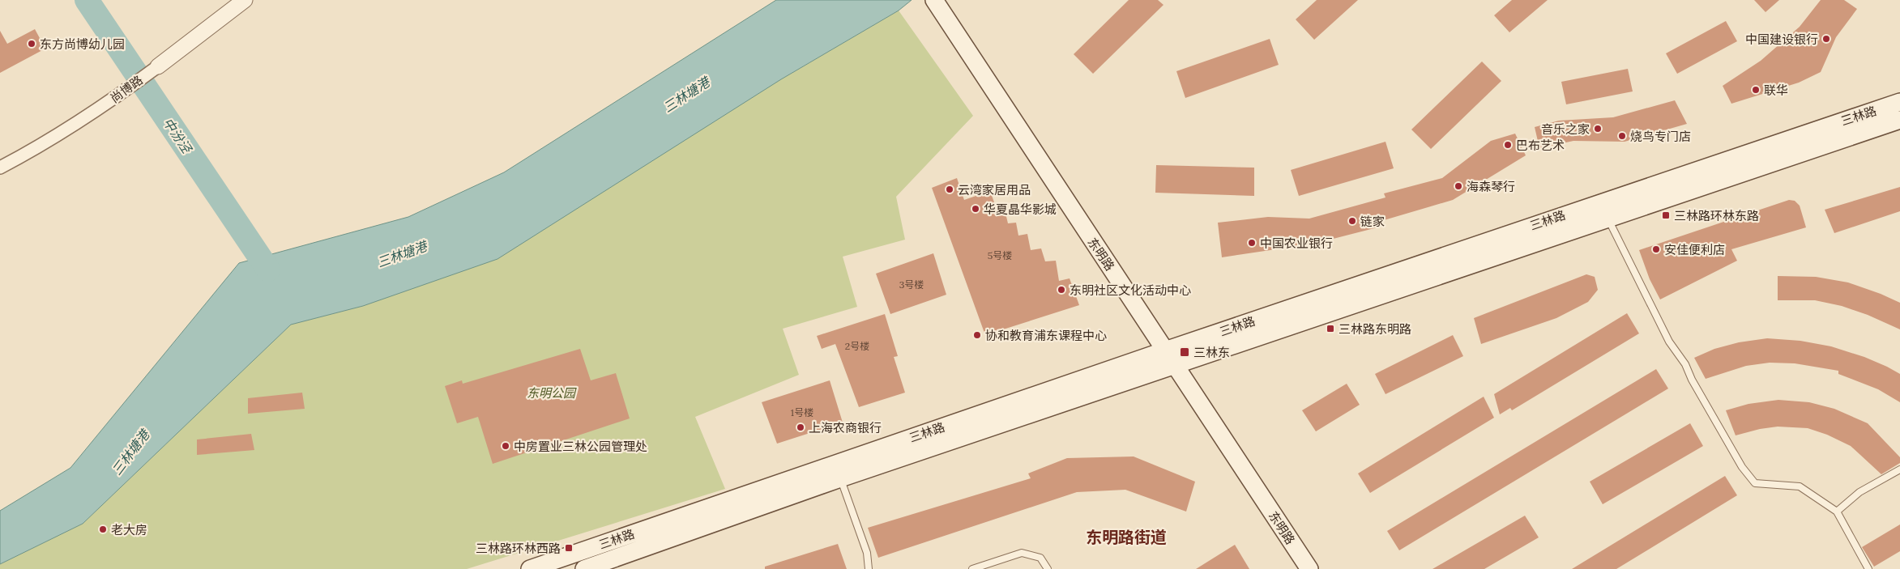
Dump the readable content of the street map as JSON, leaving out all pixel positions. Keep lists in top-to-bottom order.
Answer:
{
  "streets": {
    "main road": ["三林路", "东明路"],
    "street": ["尚博路"]
  },
  "crossings": [
    ["三林路", "东明路"]
  ],
  "districts": ["东明路街道"],
  "water": ["三林塘港", "中汾泾"],
  "parks": ["东明公园"],
  "places": {
    "other": [
      "中国建设银行",
      "东方尚博幼儿园",
      "联华",
      "音乐之家",
      "烧鸟专门店",
      "巴布艺术",
      "海森琴行",
      "云湾家居用品",
      "华夏晶华影城",
      "链家",
      "中国农业银行",
      "安佳便利店",
      "东明社区文化活动中心",
      "协和教育浦东课程中心",
      "上海农商银行",
      "中房置业三林公园管理处",
      "老大房"
    ],
    "transit": [
      "三林路环林东路",
      "三林路东明路",
      "三林东",
      "三林路环林西路"
    ]
  },
  "house_numbers": [
    "5号楼",
    "3号楼",
    "2号楼",
    "1号楼"
  ]
}
